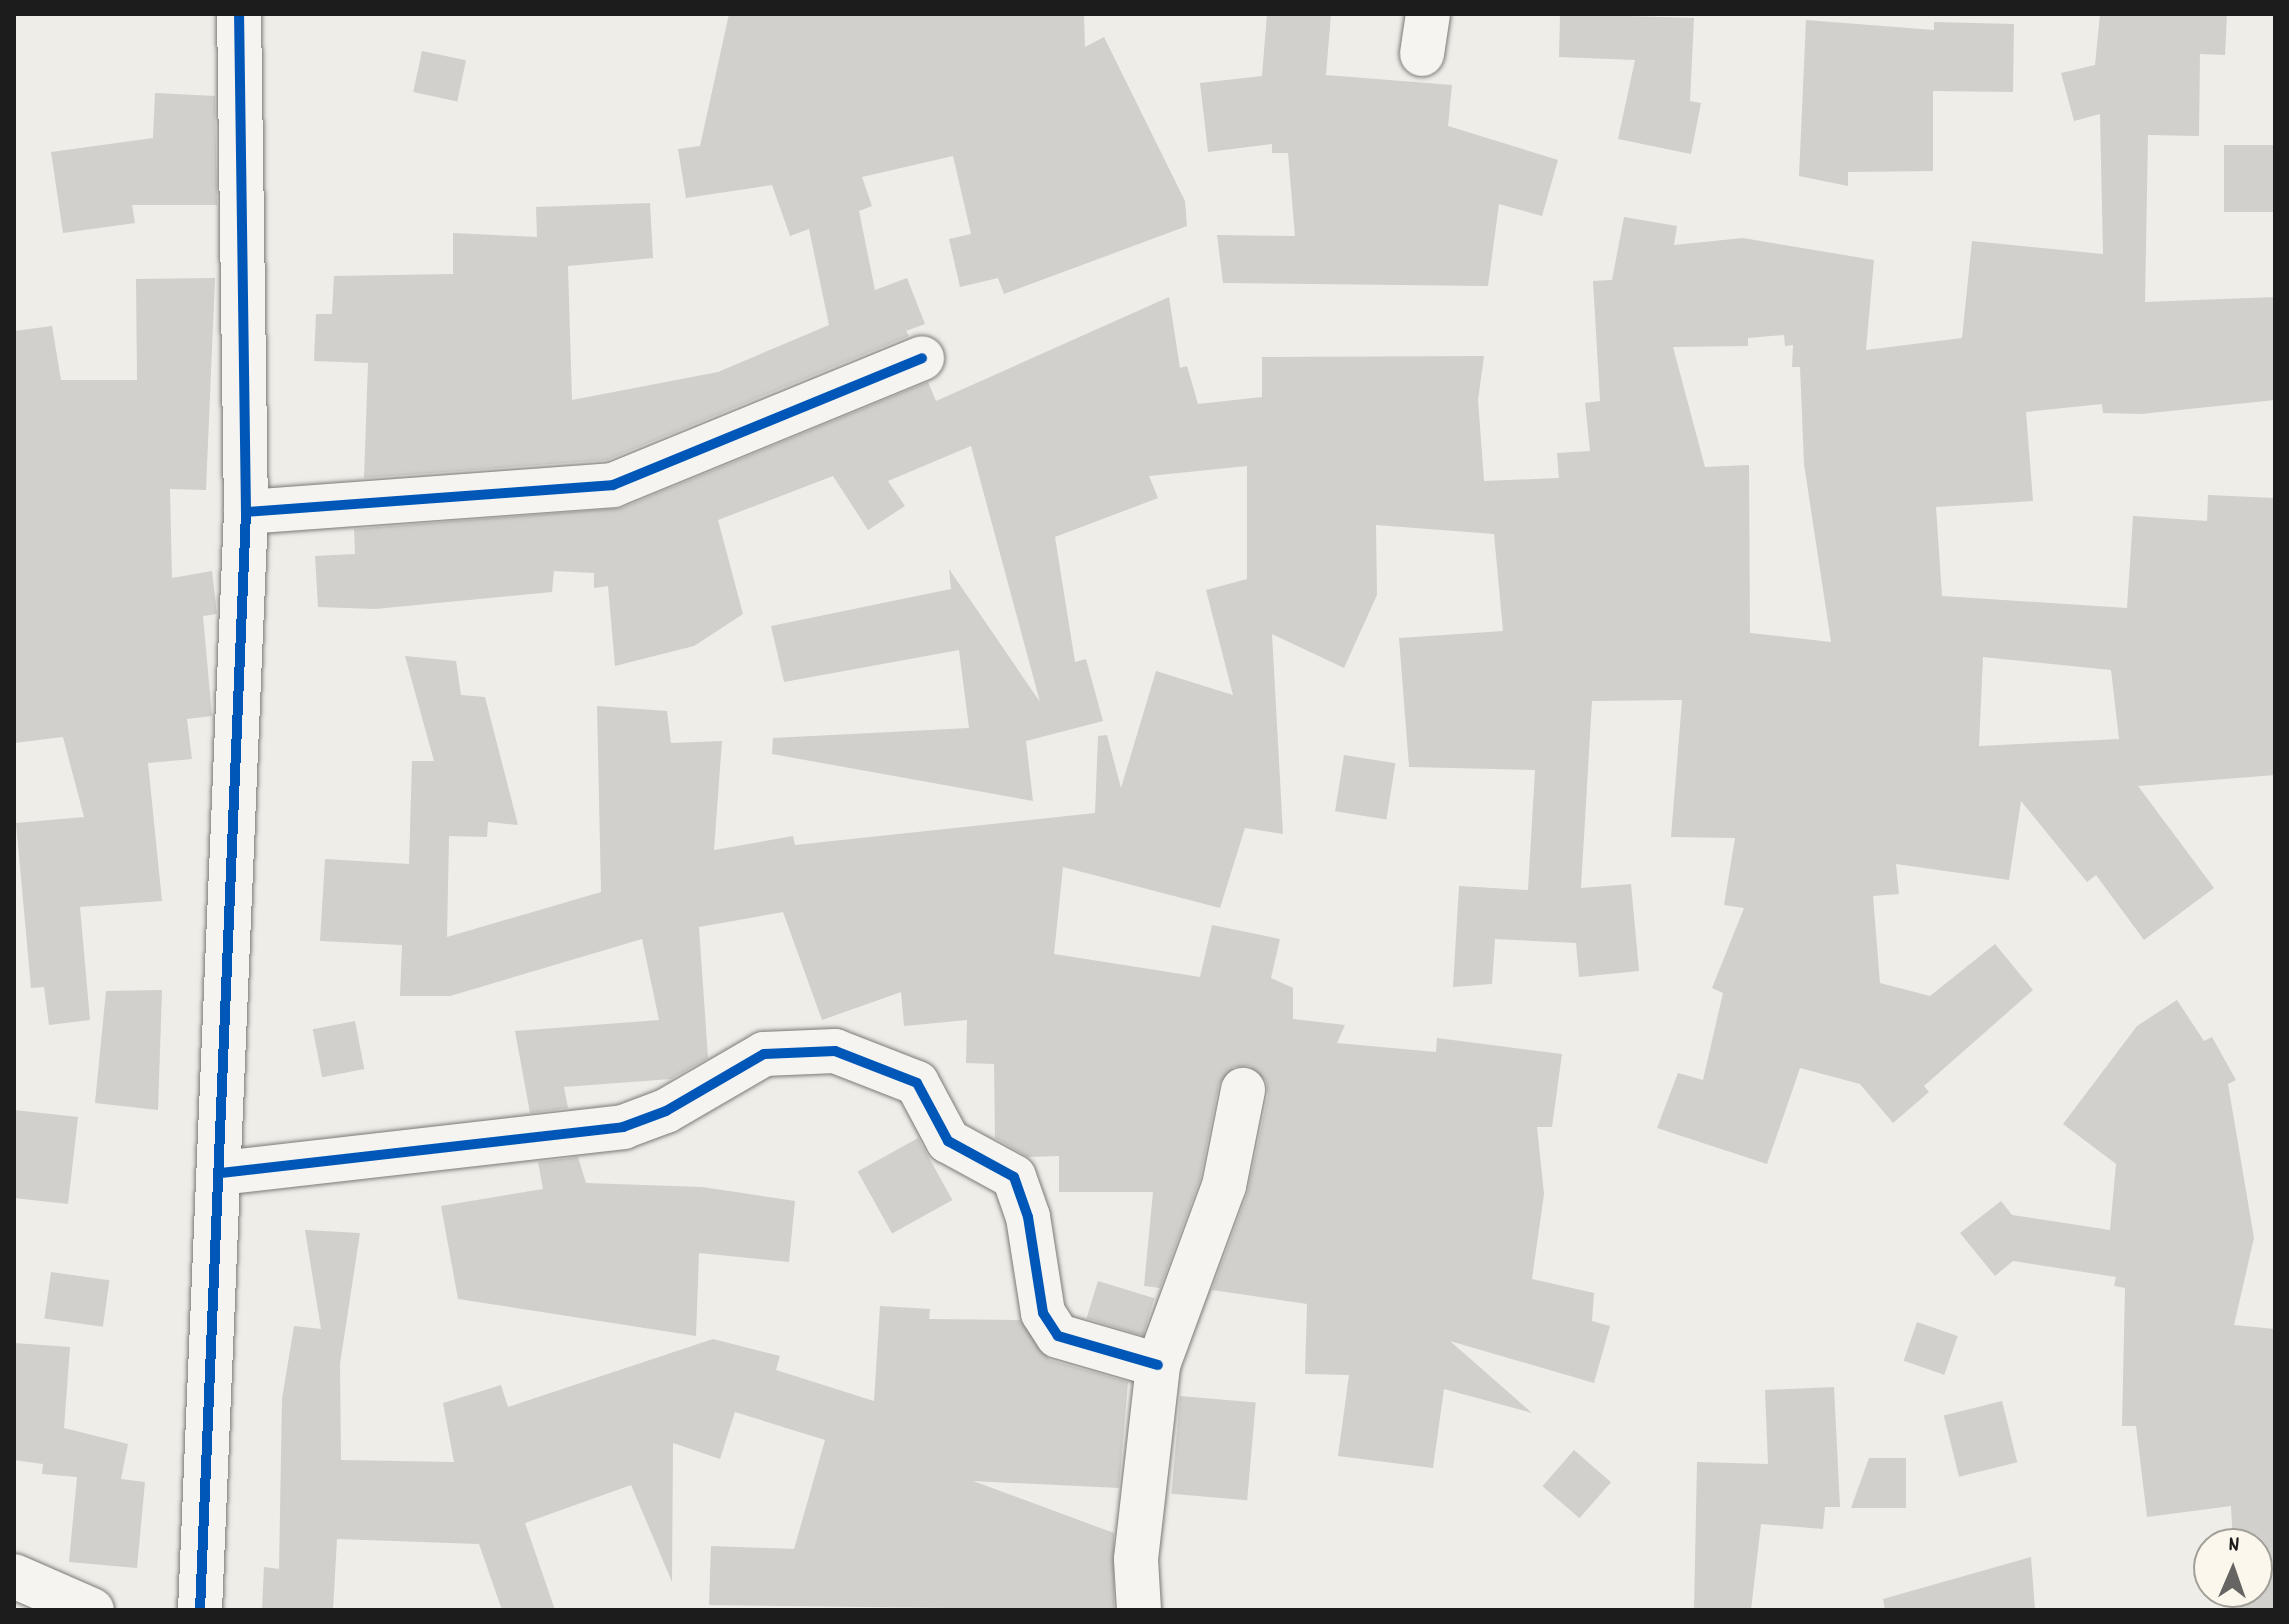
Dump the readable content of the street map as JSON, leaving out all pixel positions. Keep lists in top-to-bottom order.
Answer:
{
  "north": "top"
}
